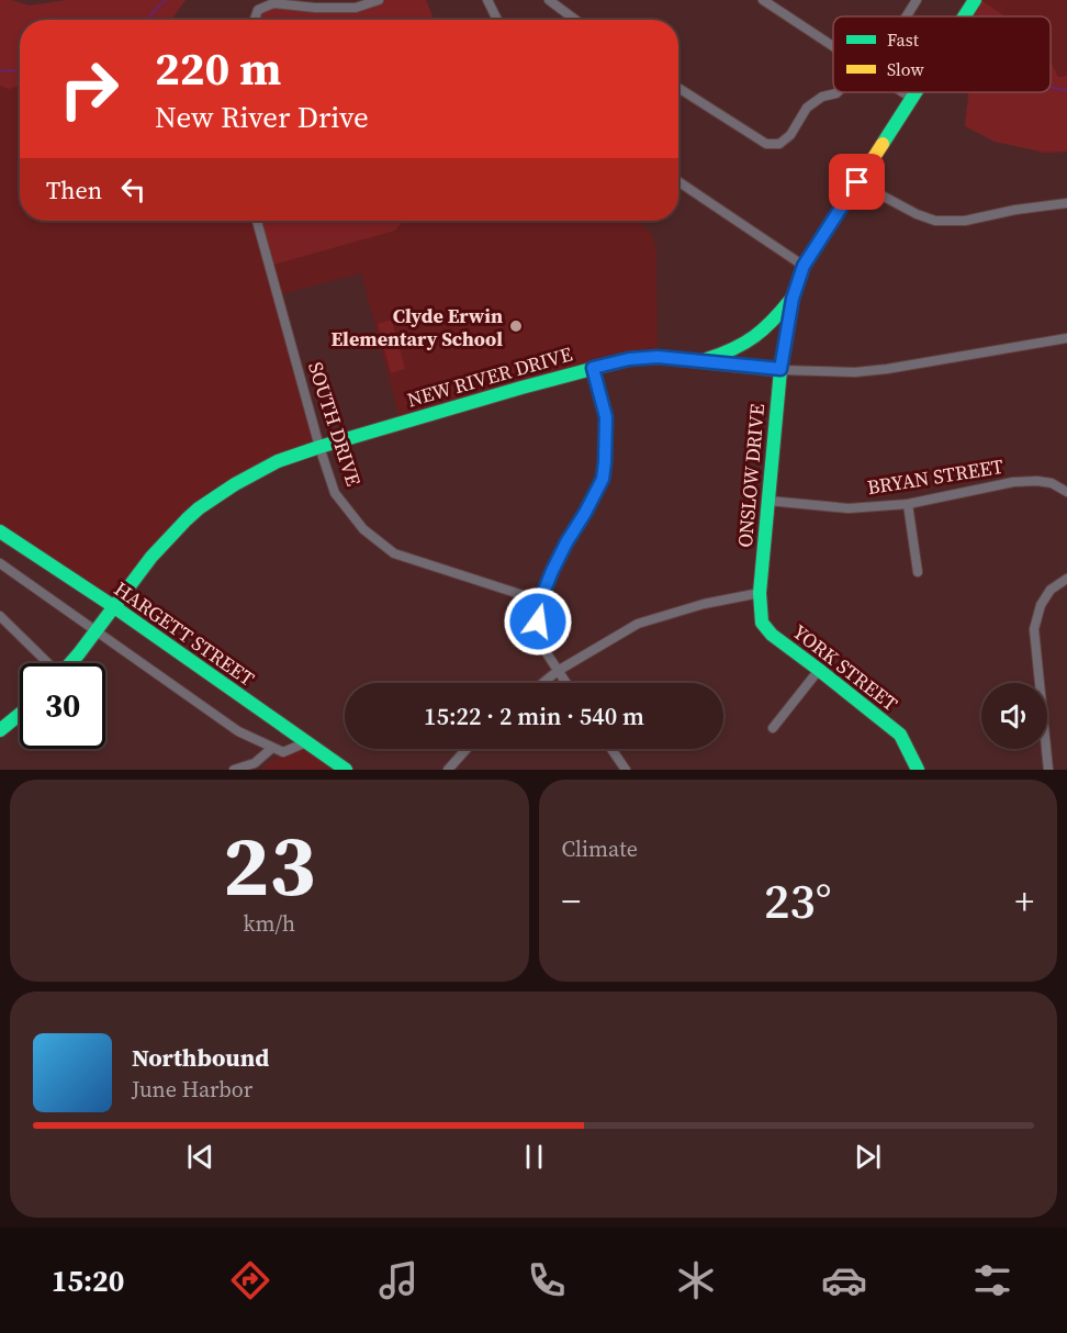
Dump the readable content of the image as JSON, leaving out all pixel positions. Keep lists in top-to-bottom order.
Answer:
{
  "streets": {
    "street": [
      "NEW RIVER DRIVE",
      "SOUTH DRIVE",
      "ONSLOW DRIVE",
      "BRYAN STREET",
      "HARGETT STREET",
      "YORK STREET"
    ]
  },
  "crossings": [
    ["NEW RIVER DRIVE", "SOUTH DRIVE"],
    ["NEW RIVER DRIVE", "ONSLOW DRIVE"],
    ["NEW RIVER DRIVE", "HARGETT STREET"],
    ["ONSLOW DRIVE", "BRYAN STREET"],
    ["ONSLOW DRIVE", "YORK STREET"]
  ],
  "places": ["Clyde Erwin Elementary School"],
  "legend": ["Fast", "Slow"],
  "page": {
    "turn": ["220 m", "New River Drive"],
    "then": "Then",
    "limit": "30",
    "trip": "15:22 · 2 min · 540 m",
    "tile": [
      ["23", "km/h"],
      "Climate"
    ],
    "heat": ["−", "23°", "+"],
    "song": ["Northbound", "June Harbor"],
    "tabs": "15:20"
  }
}
